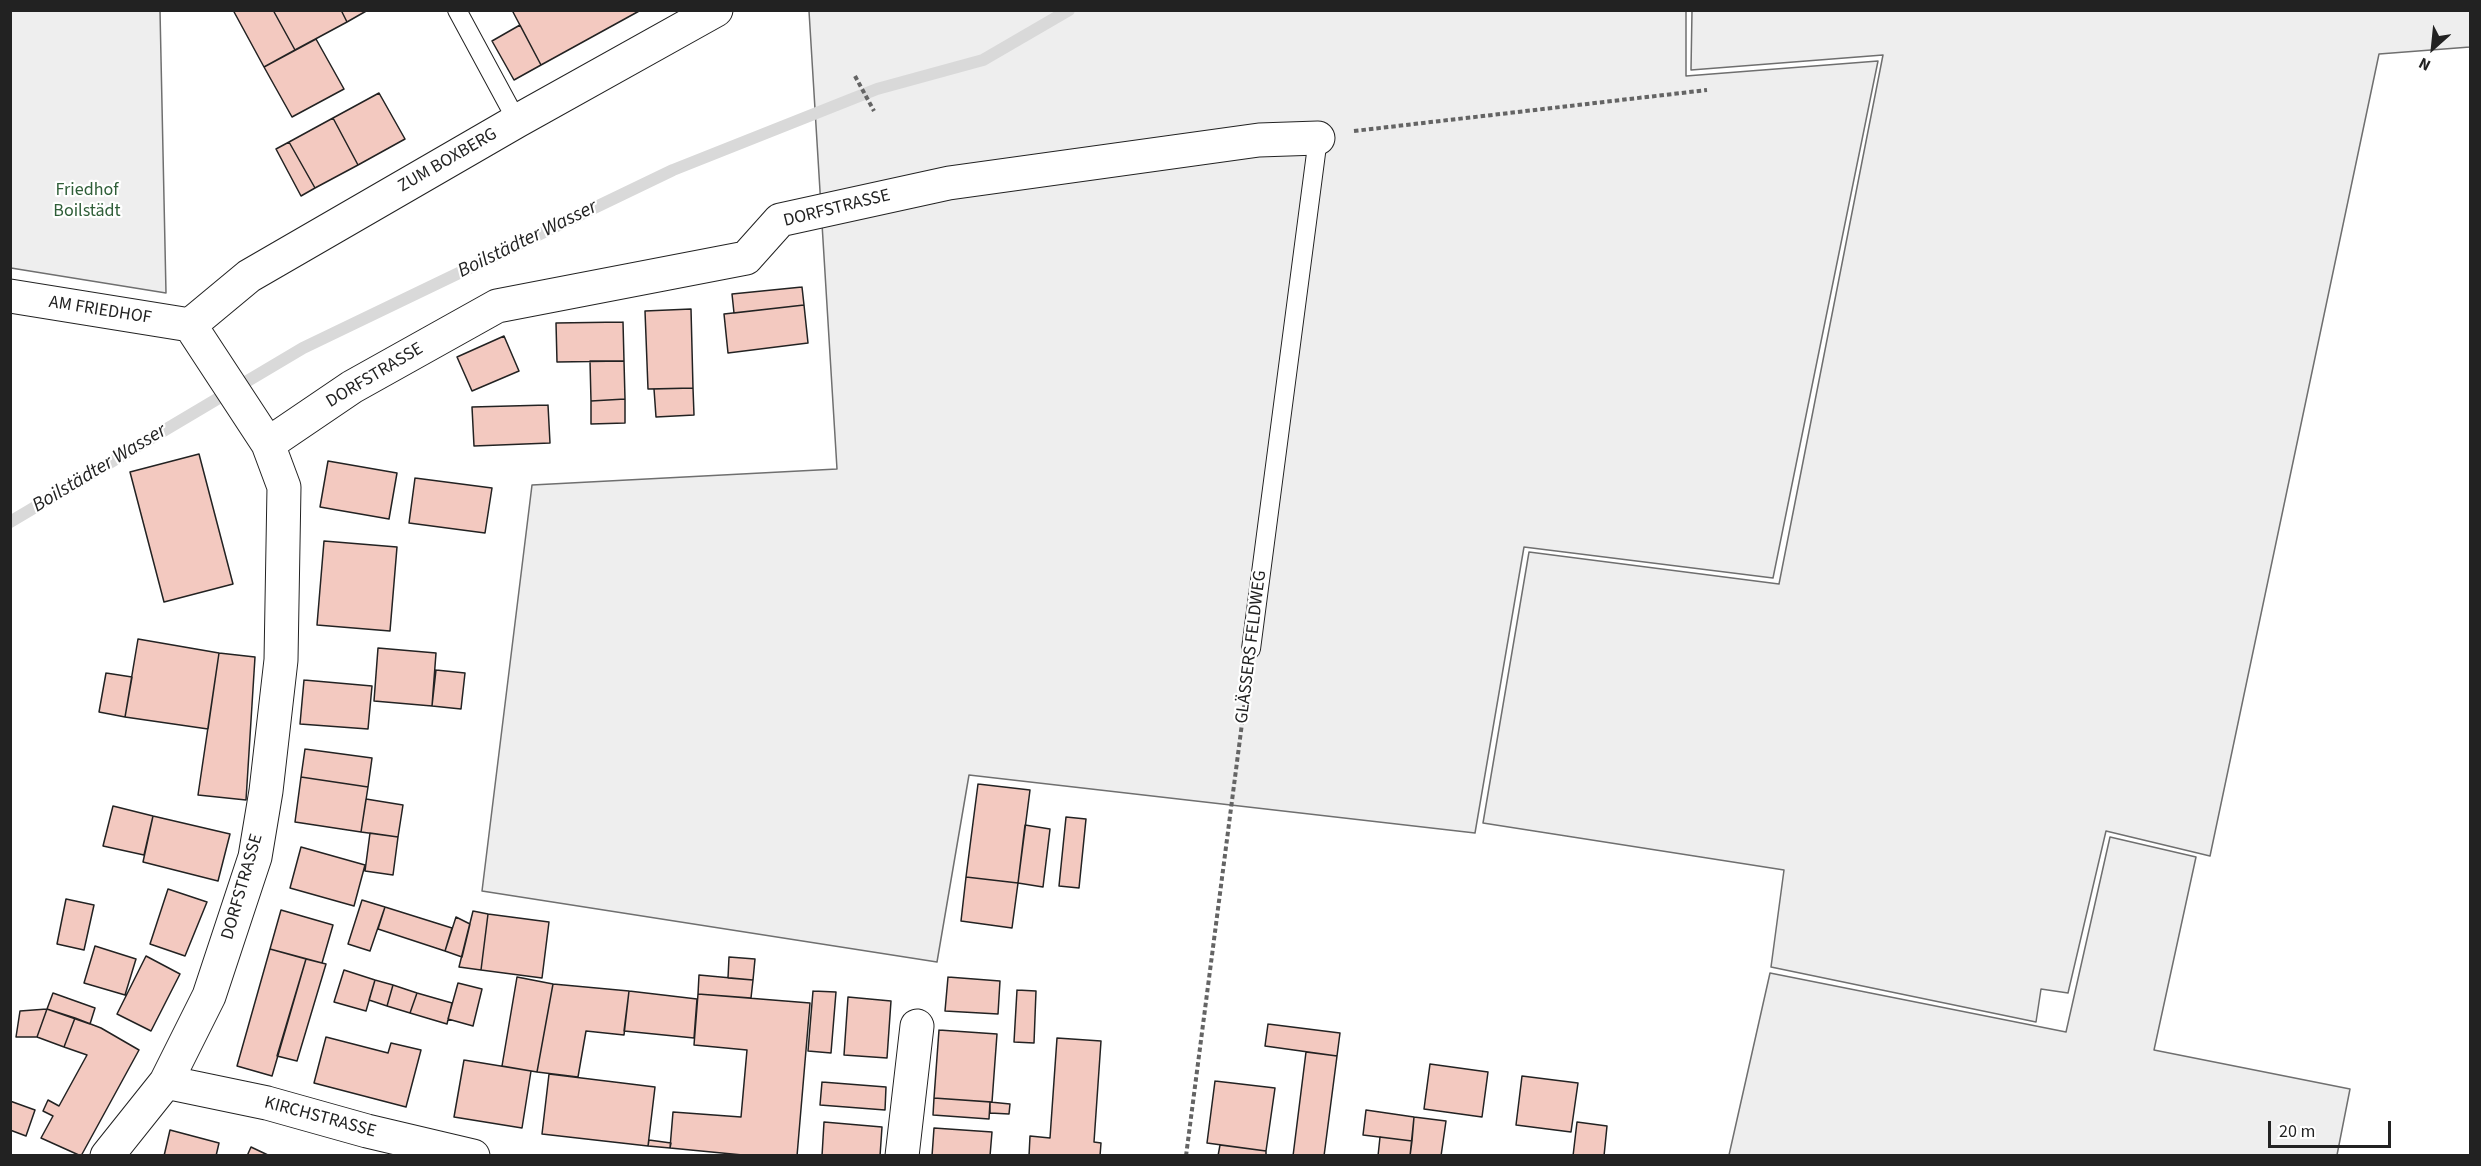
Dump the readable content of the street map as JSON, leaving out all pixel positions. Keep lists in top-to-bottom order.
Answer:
{
  "streets": {
    "street": [
      "ZUM BOXBERG",
      "DORFSTRASSE",
      "AM FRIEDHOF",
      "KIRCHSTRASSE"
    ],
    "lane": ["GLÄSSERS FELDWEG"]
  },
  "crossings": [
    ["ZUM BOXBERG", "DORFSTRASSE"],
    ["ZUM BOXBERG", "AM FRIEDHOF"],
    ["DORFSTRASSE", "AM FRIEDHOF"],
    ["DORFSTRASSE", "GLÄSSERS FELDWEG"],
    ["DORFSTRASSE", "KIRCHSTRASSE"]
  ],
  "water": ["Boilstädter Wasser"],
  "parks": ["Friedhof Boilstädt"],
  "scale_bar": "20 m",
  "north": "bottom left"
}
